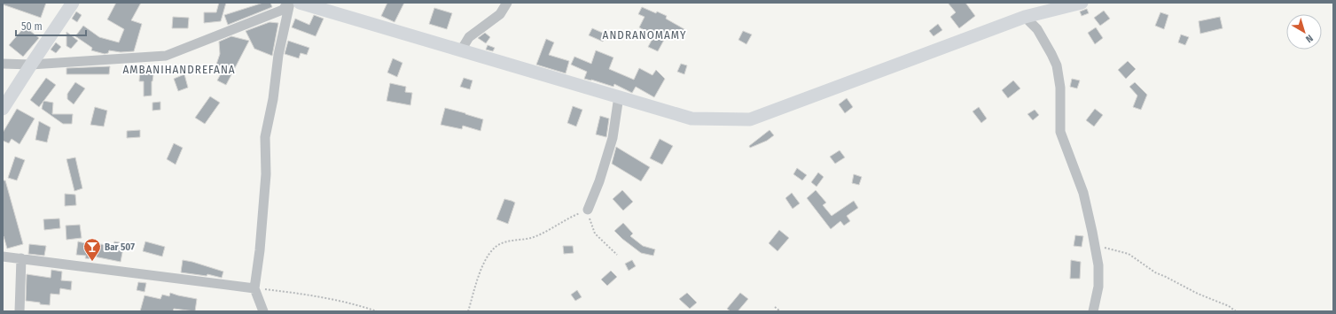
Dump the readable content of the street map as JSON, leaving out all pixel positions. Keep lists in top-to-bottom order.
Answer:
{
  "districts": ["ANDRANOMAMY", "AMBANIHANDREFANA"],
  "places": {
    "bar": ["Bar 507"]
  },
  "scale_bar": "50 m",
  "north": "bottom right"
}
